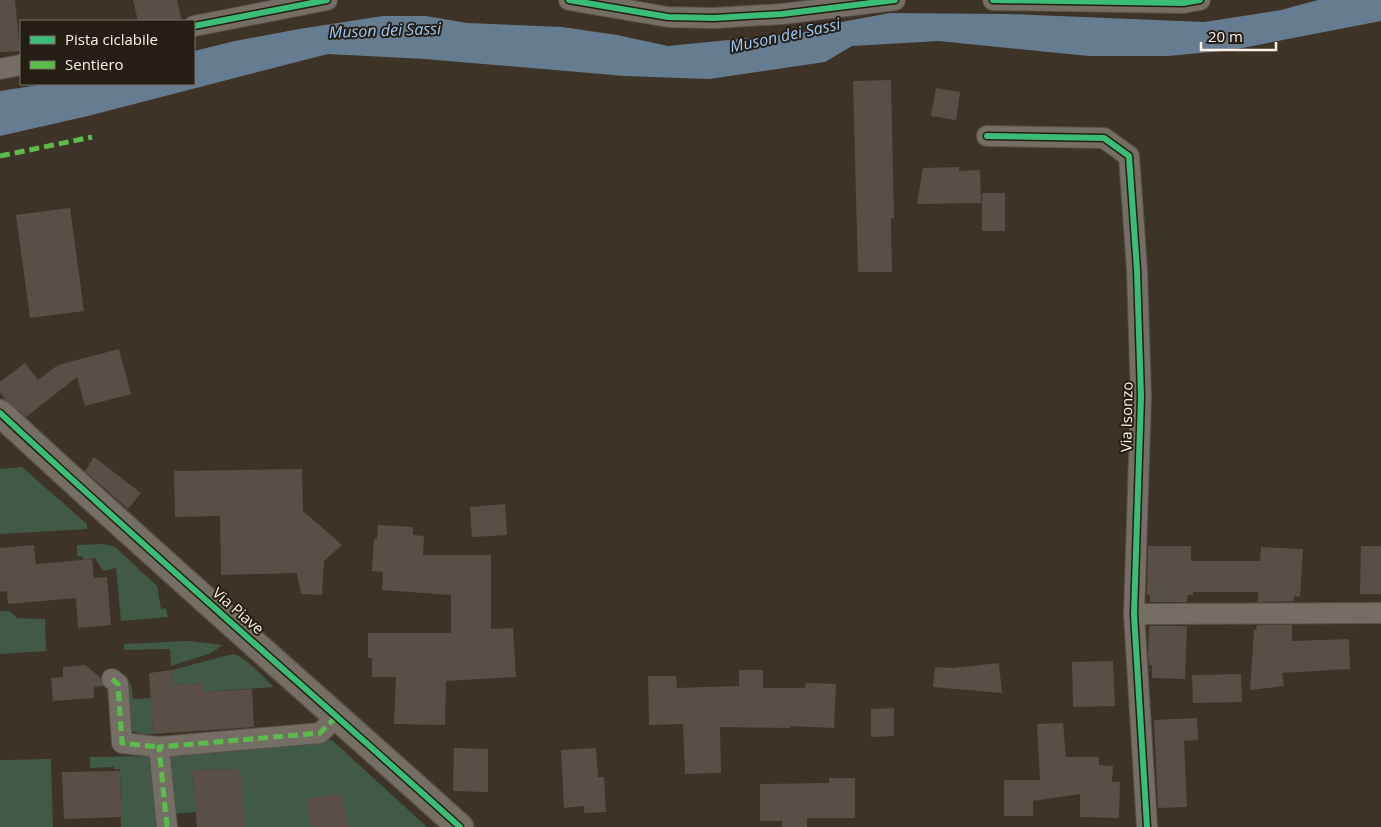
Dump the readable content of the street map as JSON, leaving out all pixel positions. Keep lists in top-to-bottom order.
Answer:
{
  "streets": {
    "street": ["Via Isonzo", "Via Piave"]
  },
  "water": ["Muson dei Sassi"],
  "legend": ["Pista ciclabile", "Sentiero"],
  "scale_bar": "20 m"
}
